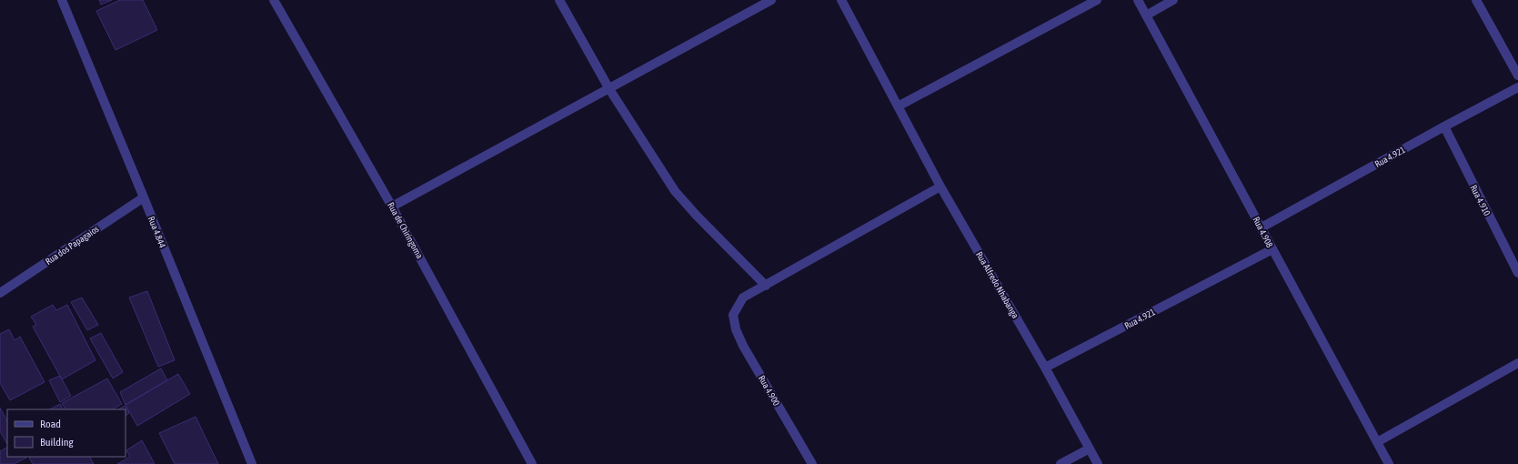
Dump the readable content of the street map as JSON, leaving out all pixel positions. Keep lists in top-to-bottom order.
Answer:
{
  "streets": {
    "street": [
      "Rua 4.921",
      "Rua 4.910",
      "Rua de Chiringoma",
      "Rua 4.844",
      "Rua 4.908",
      "Rua dos Papagaios",
      "Rua Alfredo Nhabanga",
      "Rua 4.900"
    ]
  },
  "crossings": [
    ["Rua 4.921", "Rua 4.910"],
    ["Rua 4.921", "Rua 4.908"],
    ["Rua 4.921", "Rua Alfredo Nhabanga"],
    ["Rua 4.844", "Rua dos Papagaios"]
  ],
  "legend": ["Road", "Building"]
}
